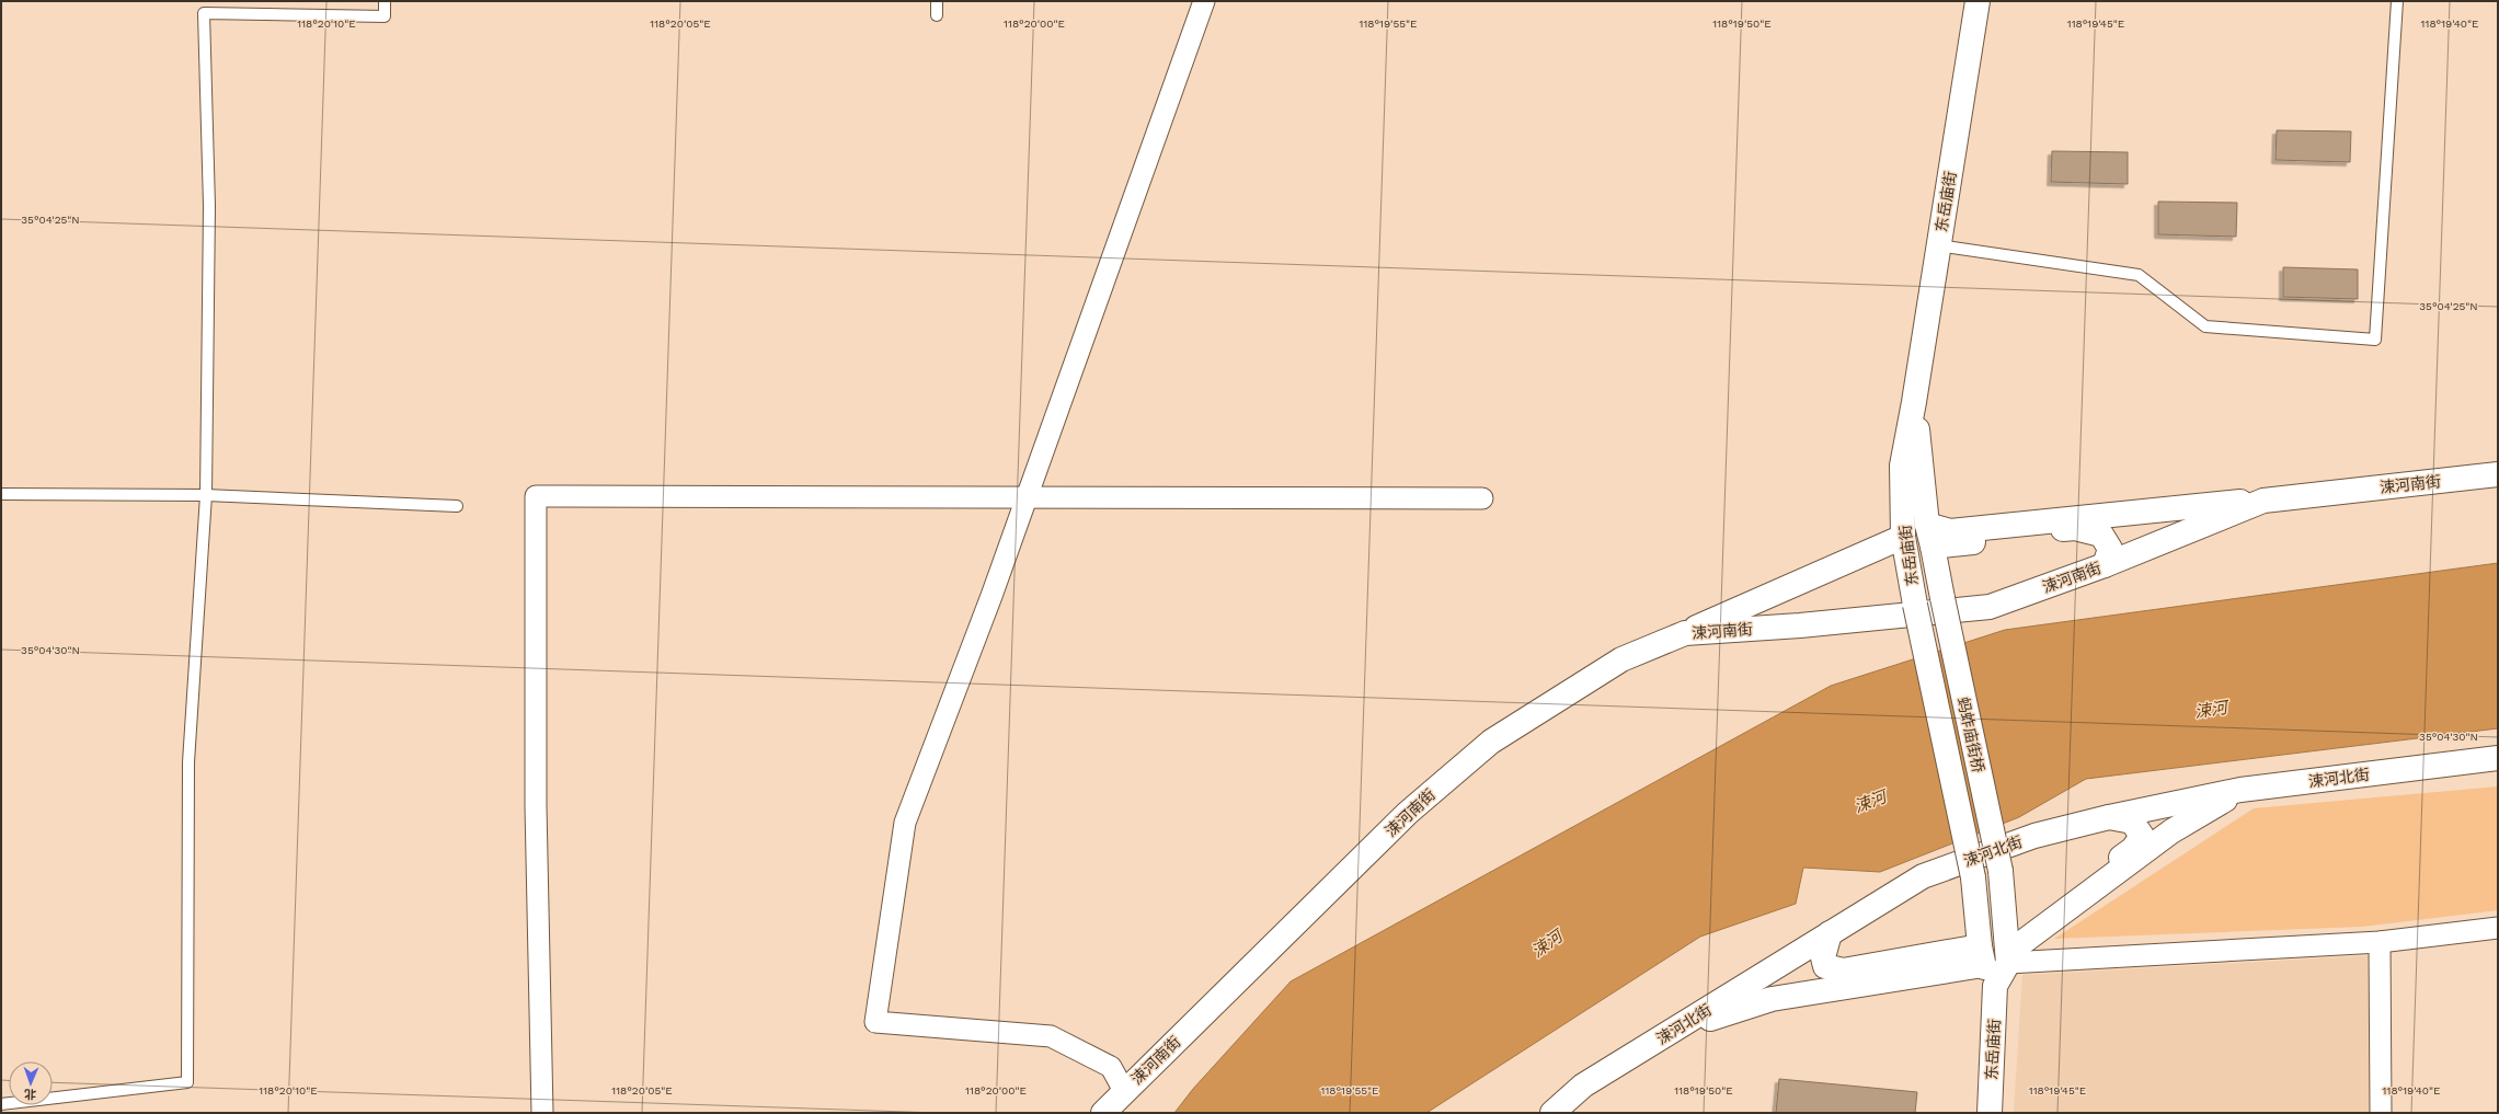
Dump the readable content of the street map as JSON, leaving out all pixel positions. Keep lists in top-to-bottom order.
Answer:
{
  "streets": {
    "main road": [
      "东岳庙街",
      "涑河南街",
      "蚂蚱庙街桥",
      "涑河北街"
    ]
  },
  "crossings": [
    ["东岳庙街", "蚂蚱庙街桥"]
  ],
  "water": ["涑河"],
  "north": "bottom",
  "coordinates": [
    "118°20'10\"E",
    "118°20'05\"E",
    "118°20'00\"E",
    "118°19'55\"E",
    "118°19'50\"E",
    "118°19'45\"E",
    "118°19'40\"E",
    "35°04'25\"N",
    "35°04'30\"N"
  ]
}
